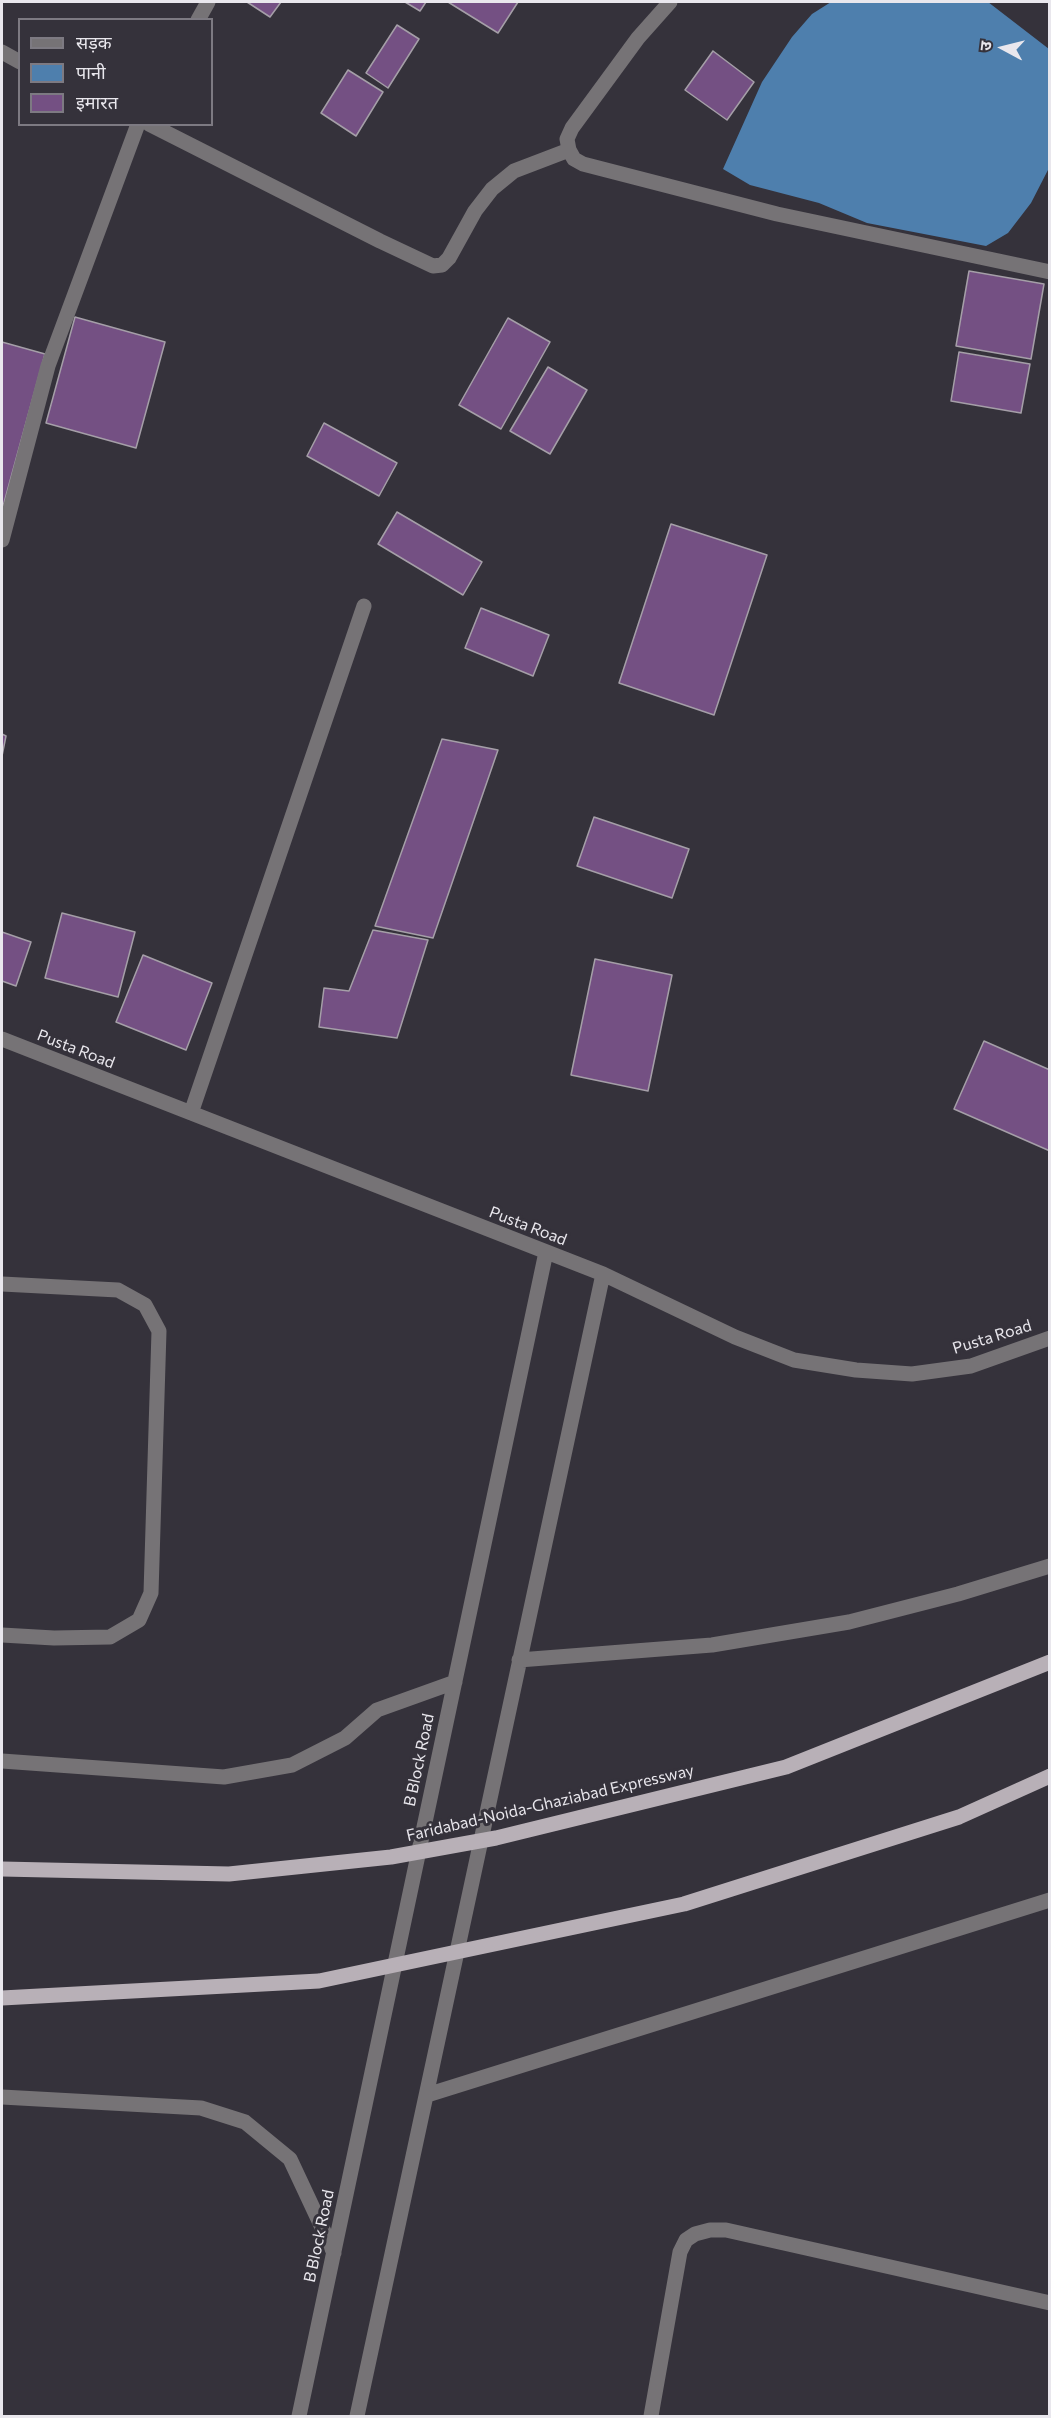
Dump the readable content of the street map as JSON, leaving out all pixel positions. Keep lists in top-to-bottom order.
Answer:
{
  "streets": {
    "main road": ["Faridabad-Noida-Ghaziabad Expressway"],
    "street": ["Pusta Road", "B Block Road"]
  },
  "crossings": [
    ["Pusta Road", "B Block Road"]
  ],
  "legend": ["सड़क", "पानी", "इमारत"],
  "north": "left"
}
